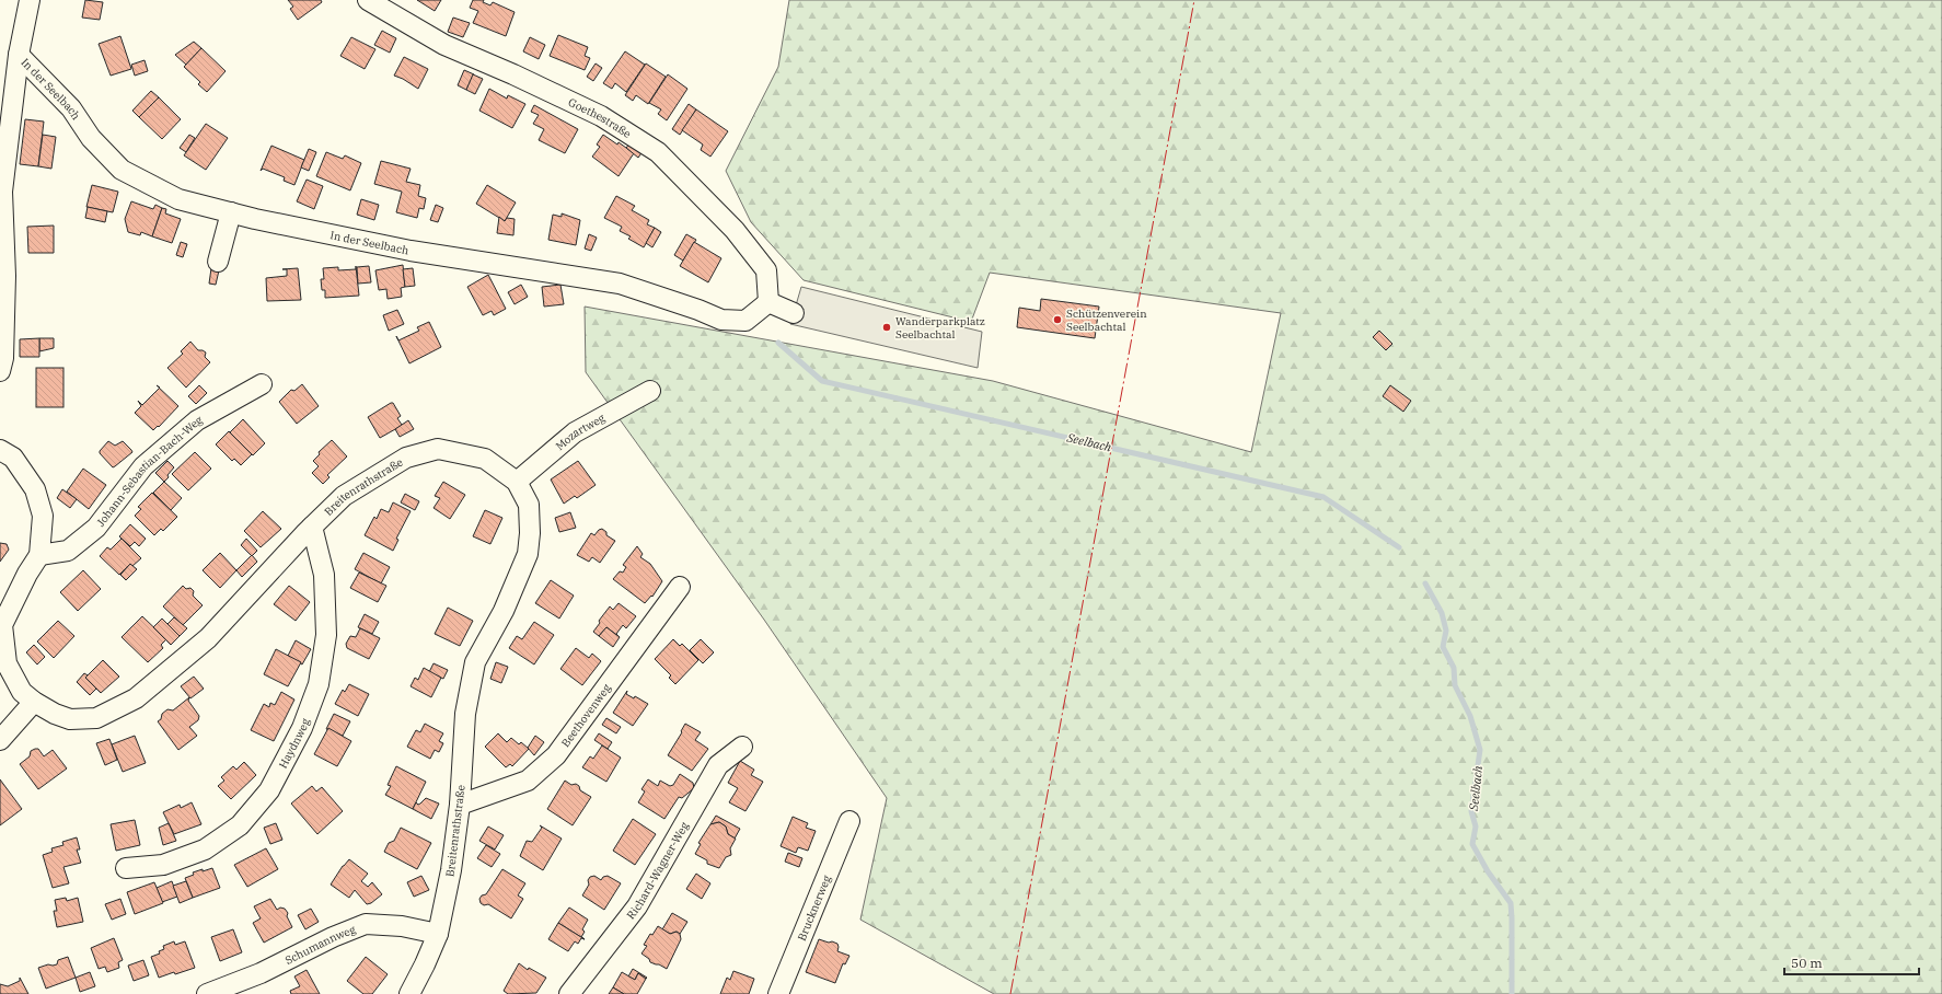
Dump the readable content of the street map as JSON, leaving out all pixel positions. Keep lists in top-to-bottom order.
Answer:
{
  "streets": {
    "street": [
      "In der Seelbach",
      "Goethestraße",
      "Mozartweg",
      "Johann-Sebastian-Bach-Weg",
      "Breitenrathstraße",
      "Beethovenweg",
      "Haydnweg",
      "Richard-Wagner-Weg",
      "Brucknerweg",
      "Schumannweg"
    ]
  },
  "crossings": [
    ["In der Seelbach", "Goethestraße"],
    ["Mozartweg", "Breitenrathstraße"],
    ["Johann-Sebastian-Bach-Weg", "Breitenrathstraße"],
    ["Breitenrathstraße", "Beethovenweg"],
    ["Breitenrathstraße", "Haydnweg"],
    ["Breitenrathstraße", "Schumannweg"]
  ],
  "water": ["Seelbach"],
  "places": ["Schützenverein Seelbachtal", "Wanderparkplatz Seelbachtal"],
  "scale_bar": "50 m"
}
